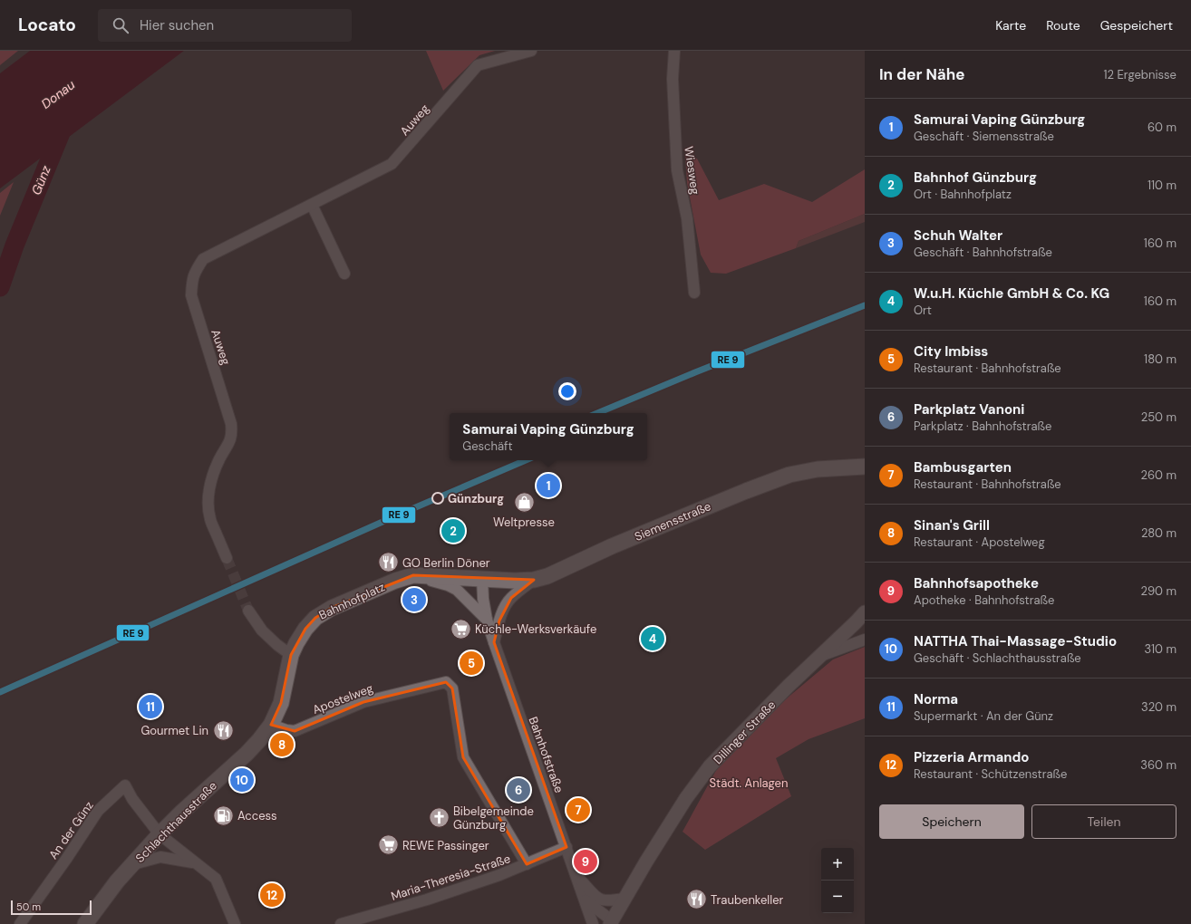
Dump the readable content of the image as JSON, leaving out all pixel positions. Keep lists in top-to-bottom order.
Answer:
{
  "streets": {
    "main road": ["Siemensstraße", "Bahnhofplatz", "Schlachthausstraße"],
    "street": [
      "Auweg",
      "Wiesweg",
      "Apostelweg",
      "Dillinger Straße",
      "Bahnhofstraße",
      "An der Günz",
      "Maria-Theresia-Straße"
    ]
  },
  "crossings": [
    ["Siemensstraße", "Bahnhofplatz"],
    ["Siemensstraße", "Bahnhofstraße"],
    ["Bahnhofplatz", "Apostelweg"],
    ["Bahnhofplatz", "Bahnhofstraße"],
    ["Bahnhofplatz", "Schlachthausstraße"],
    ["Apostelweg", "Schlachthausstraße"],
    ["Apostelweg", "Maria-Theresia-Straße"],
    ["Dillinger Straße", "Bahnhofstraße"],
    ["Bahnhofstraße", "Maria-Theresia-Straße"],
    ["Schlachthausstraße", "An der Günz"]
  ],
  "water": ["Donau", "Günz"],
  "parks": ["Städt. Anlagen"],
  "places": {
    "other": ["Günzburg"],
    "shop": ["Weltpresse"],
    "restaurant": ["GO Berlin Döner", "Gourmet Lin", "Traubenkeller"],
    "supermarket": ["Küchle-Werksverkäufe", "REWE Passinger"],
    "fuel station": ["Access"],
    "church": ["Bibelgemeinde Günzburg"]
  },
  "scale_bar": "50 m",
  "page": {
    "header": "Locato",
    "search": "Hier suchen",
    "nav": ["Karte", "Route", "Gespeichert"],
    "heading": ["In der Nähe", "12 Ergebnisse"],
    "list": [
      {
        "mark": "1",
        "name": "Samurai Vaping Günzburg",
        "note": "Geschäft · Siemensstraße",
        "value": "60 m"
      },
      {
        "mark": "2",
        "name": "Bahnhof Günzburg",
        "note": "Ort · Bahnhofplatz",
        "value": "110 m"
      },
      {
        "mark": "3",
        "name": "Schuh Walter",
        "note": "Geschäft · Bahnhofstraße",
        "value": "160 m"
      },
      {
        "mark": "4",
        "name": "W.u.H. Küchle GmbH & Co. KG",
        "note": "Ort",
        "value": "160 m"
      },
      {
        "mark": "5",
        "name": "City Imbiss",
        "note": "Restaurant · Bahnhofstraße",
        "value": "180 m"
      },
      {
        "mark": "6",
        "name": "Parkplatz Vanoni",
        "note": "Parkplatz · Bahnhofstraße",
        "value": "250 m"
      },
      {
        "mark": "7",
        "name": "Bambusgarten",
        "note": "Restaurant · Bahnhofstraße",
        "value": "260 m"
      },
      {
        "mark": "8",
        "name": "Sinan's Grill",
        "note": "Restaurant · Apostelweg",
        "value": "280 m"
      },
      {
        "mark": "9",
        "name": "Bahnhofsapotheke",
        "note": "Apotheke · Bahnhofstraße",
        "value": "290 m"
      },
      {
        "mark": "10",
        "name": "NATTHA Thai-Massage-Studio",
        "note": "Geschäft · Schlachthausstraße",
        "value": "310 m"
      },
      {
        "mark": "11",
        "name": "Norma",
        "note": "Supermarkt · An der Günz",
        "value": "320 m"
      },
      {
        "mark": "12",
        "name": "Pizzeria Armando",
        "note": "Restaurant · Schützenstraße",
        "value": "360 m"
      }
    ],
    "popup": ["Samurai Vaping Günzburg", "Geschäft"],
    "pins": [
      "1",
      "2",
      "3",
      "4",
      "5",
      "11",
      "8",
      "10",
      "6",
      "7",
      "9",
      "12"
    ],
    "buttons": ["Speichern", "Teilen"],
    "map_buttons": ["+", "−"],
    "scale": "50 m"
  }
}
